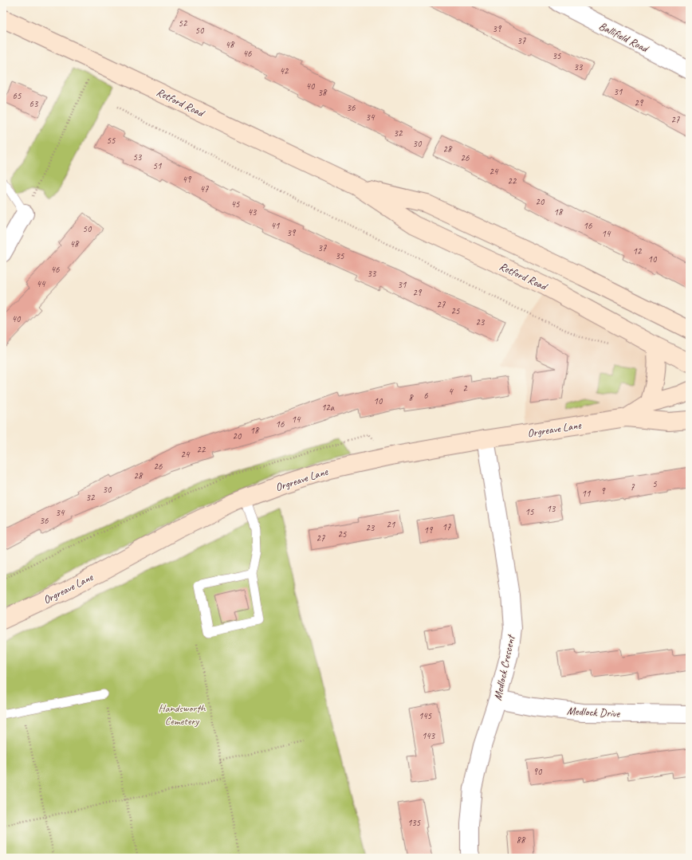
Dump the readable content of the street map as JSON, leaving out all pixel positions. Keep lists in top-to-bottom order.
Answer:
{
  "streets": {
    "main road": ["Retford Road", "Orgreave Lane"],
    "street": ["Ballifield Road", "Medlock Crescent", "Medlock Drive"]
  },
  "crossings": [
    ["Orgreave Lane", "Medlock Crescent"],
    ["Medlock Crescent", "Medlock Drive"]
  ],
  "parks": ["Handsworth Cemetery"],
  "house_numbers": [
    "52",
    "39",
    "50",
    "37",
    "48",
    "46",
    "35",
    "33",
    "42",
    "40",
    "31",
    "38",
    "65",
    "29",
    "63",
    "36",
    "34",
    "27",
    "32",
    "55",
    "30",
    "28",
    "53",
    "26",
    "51",
    "24",
    "49",
    "22",
    "47",
    "20",
    "45",
    "43",
    "18",
    "41",
    "16",
    "50",
    "39",
    "14",
    "48",
    "37",
    "12",
    "35",
    "10",
    "46",
    "33",
    "44",
    "31",
    "29",
    "27",
    "25",
    "40",
    "23",
    "2",
    "4",
    "6",
    "8",
    "10",
    "12a",
    "14",
    "16",
    "18",
    "20",
    "22",
    "24",
    "26",
    "28",
    "5",
    "7",
    "30",
    "9",
    "11",
    "32",
    "13",
    "15",
    "34",
    "36",
    "21",
    "17",
    "23",
    "19",
    "25",
    "27",
    "145",
    "143",
    "90",
    "135",
    "88"
  ]
}
